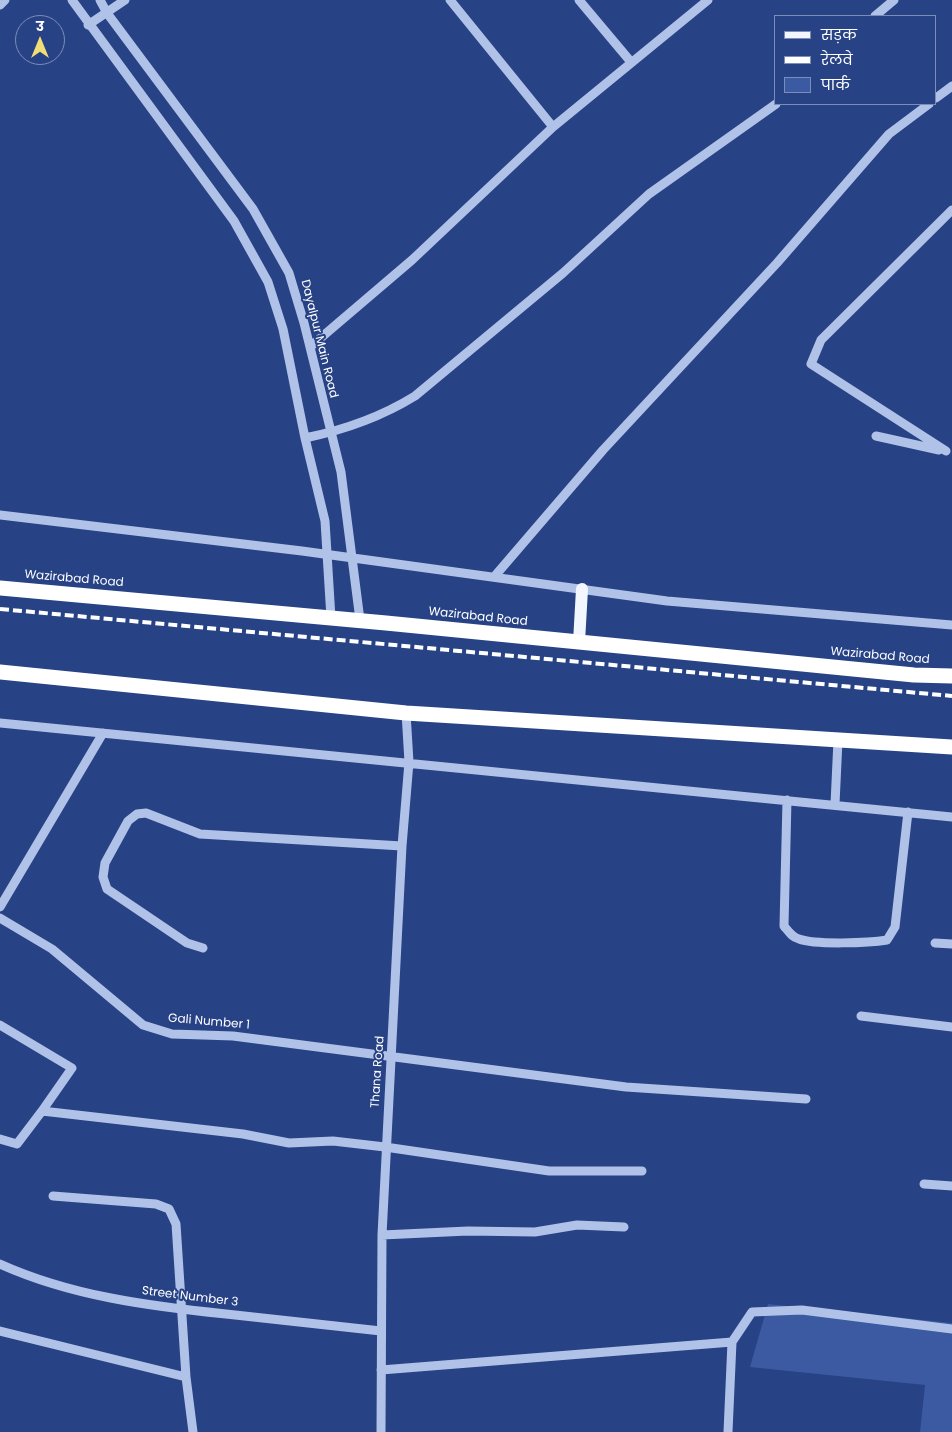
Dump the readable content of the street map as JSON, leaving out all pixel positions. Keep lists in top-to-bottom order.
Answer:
{
  "streets": {
    "highway": ["Wazirabad Road"],
    "street": [
      "Dayalpur Main Road",
      "Gali Number 1",
      "Thana Road",
      "Street Number 3"
    ]
  },
  "crossings": [
    ["Dayalpur Main Road", "Wazirabad Road"],
    ["Gali Number 1", "Thana Road"],
    ["Thana Road", "Street Number 3"]
  ],
  "legend": ["सड़क", "रेलवे", "पार्क"],
  "north": "top"
}
